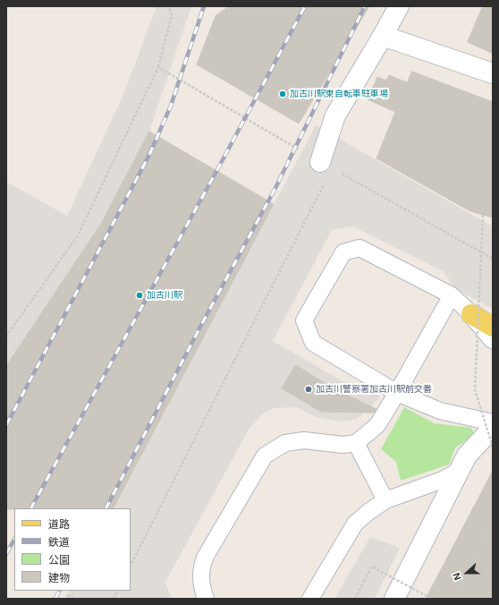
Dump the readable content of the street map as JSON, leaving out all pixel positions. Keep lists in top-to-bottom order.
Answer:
{
  "places": ["加古川駅東自転車駐車場", "加古川駅", "加古川警察署加古川駅前交番"],
  "legend": [
    "道路",
    "鉄道",
    "公園",
    "建物"
  ],
  "north": "left"
}
